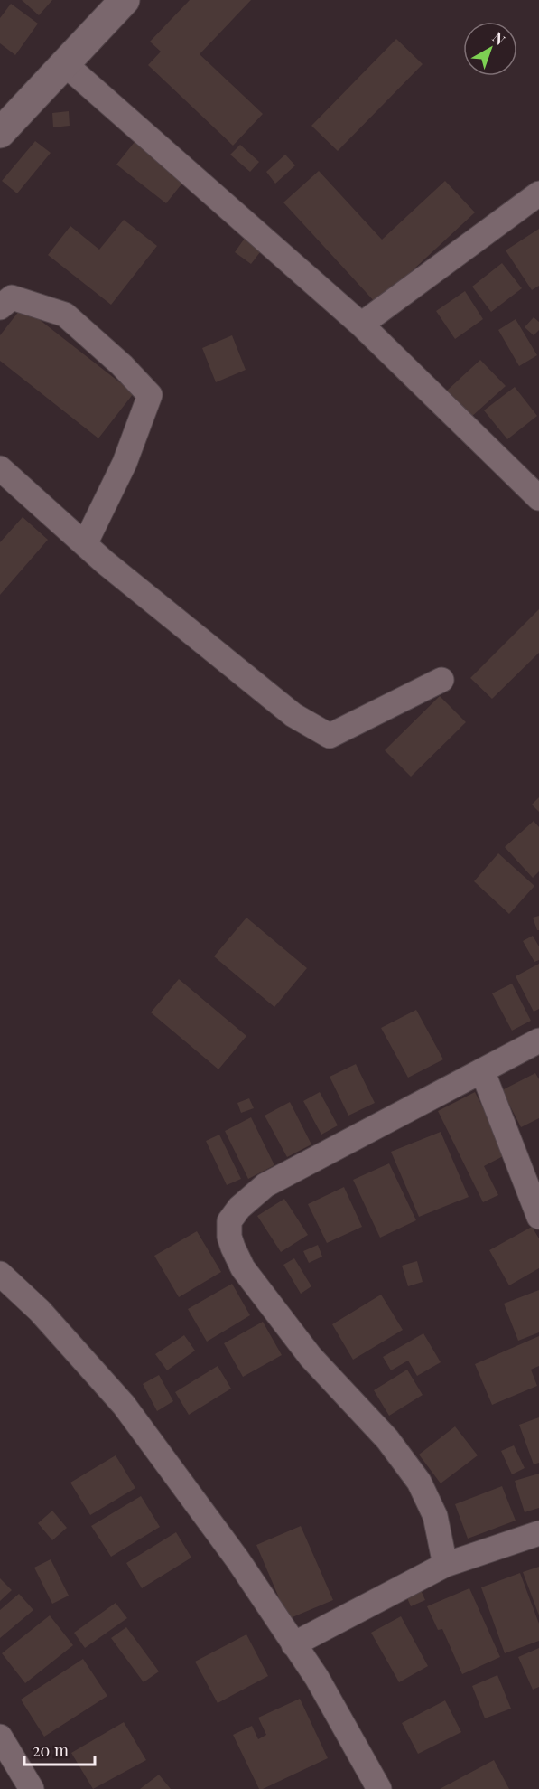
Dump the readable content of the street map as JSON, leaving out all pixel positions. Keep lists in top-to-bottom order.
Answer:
{
  "scale_bar": "20 m",
  "north": "top right"
}
